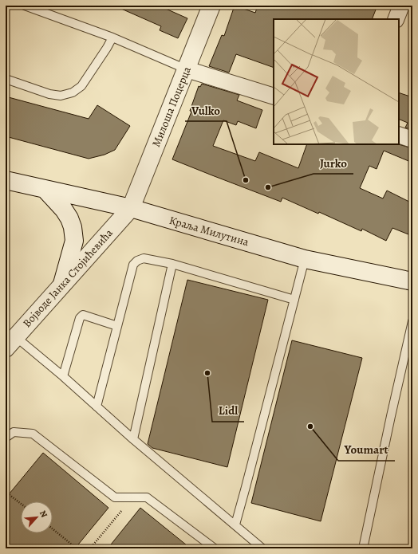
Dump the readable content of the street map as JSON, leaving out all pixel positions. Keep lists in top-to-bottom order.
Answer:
{
  "streets": {
    "main road": ["Милоша Поцерца", "Краља Милутина", "Војводе Јанка Стојићевића"]
  },
  "crossings": [
    ["Милоша Поцерца", "Краља Милутина"],
    ["Милоша Поцерца", "Војводе Јанка Стојићевића"],
    ["Краља Милутина", "Војводе Јанка Стојићевића"]
  ],
  "places": [
    "Vulko",
    "Jurko",
    "Lidl",
    "Youmart"
  ],
  "north": "top right"
}
